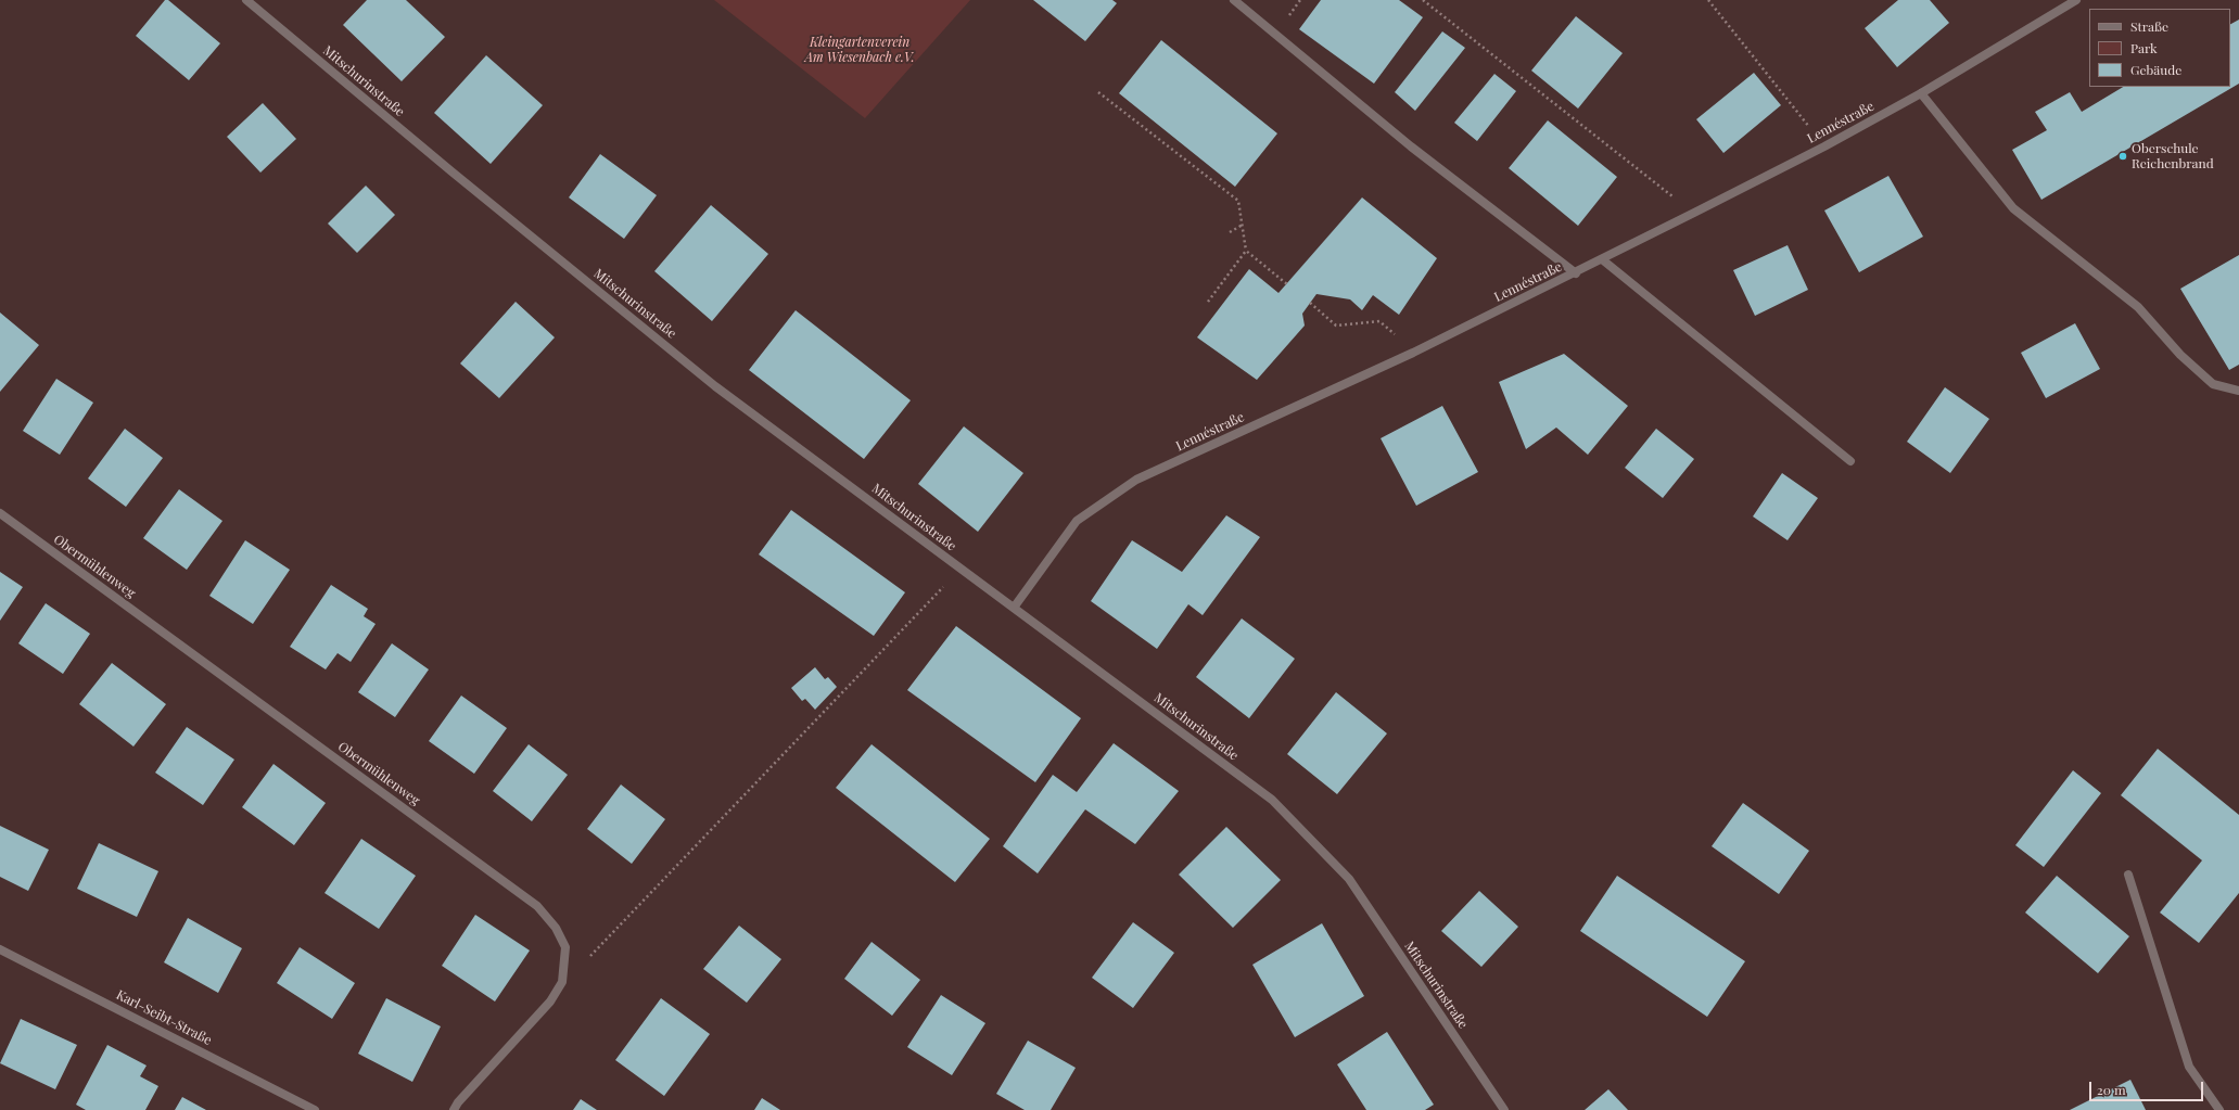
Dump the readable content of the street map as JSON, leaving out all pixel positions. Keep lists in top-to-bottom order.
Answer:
{
  "streets": {
    "street": [
      "Mitschurinstraße",
      "Lennéstraße",
      "Obermühlenweg",
      "Karl-Seibt-Straße"
    ]
  },
  "crossings": [
    ["Mitschurinstraße", "Lennéstraße"]
  ],
  "parks": ["Kleingartenverein Am Wiesenbach e.V."],
  "places": ["Oberschule Reichenbrand"],
  "legend": ["Straße", "Park", "Gebäude"],
  "scale_bar": "20 m"
}
